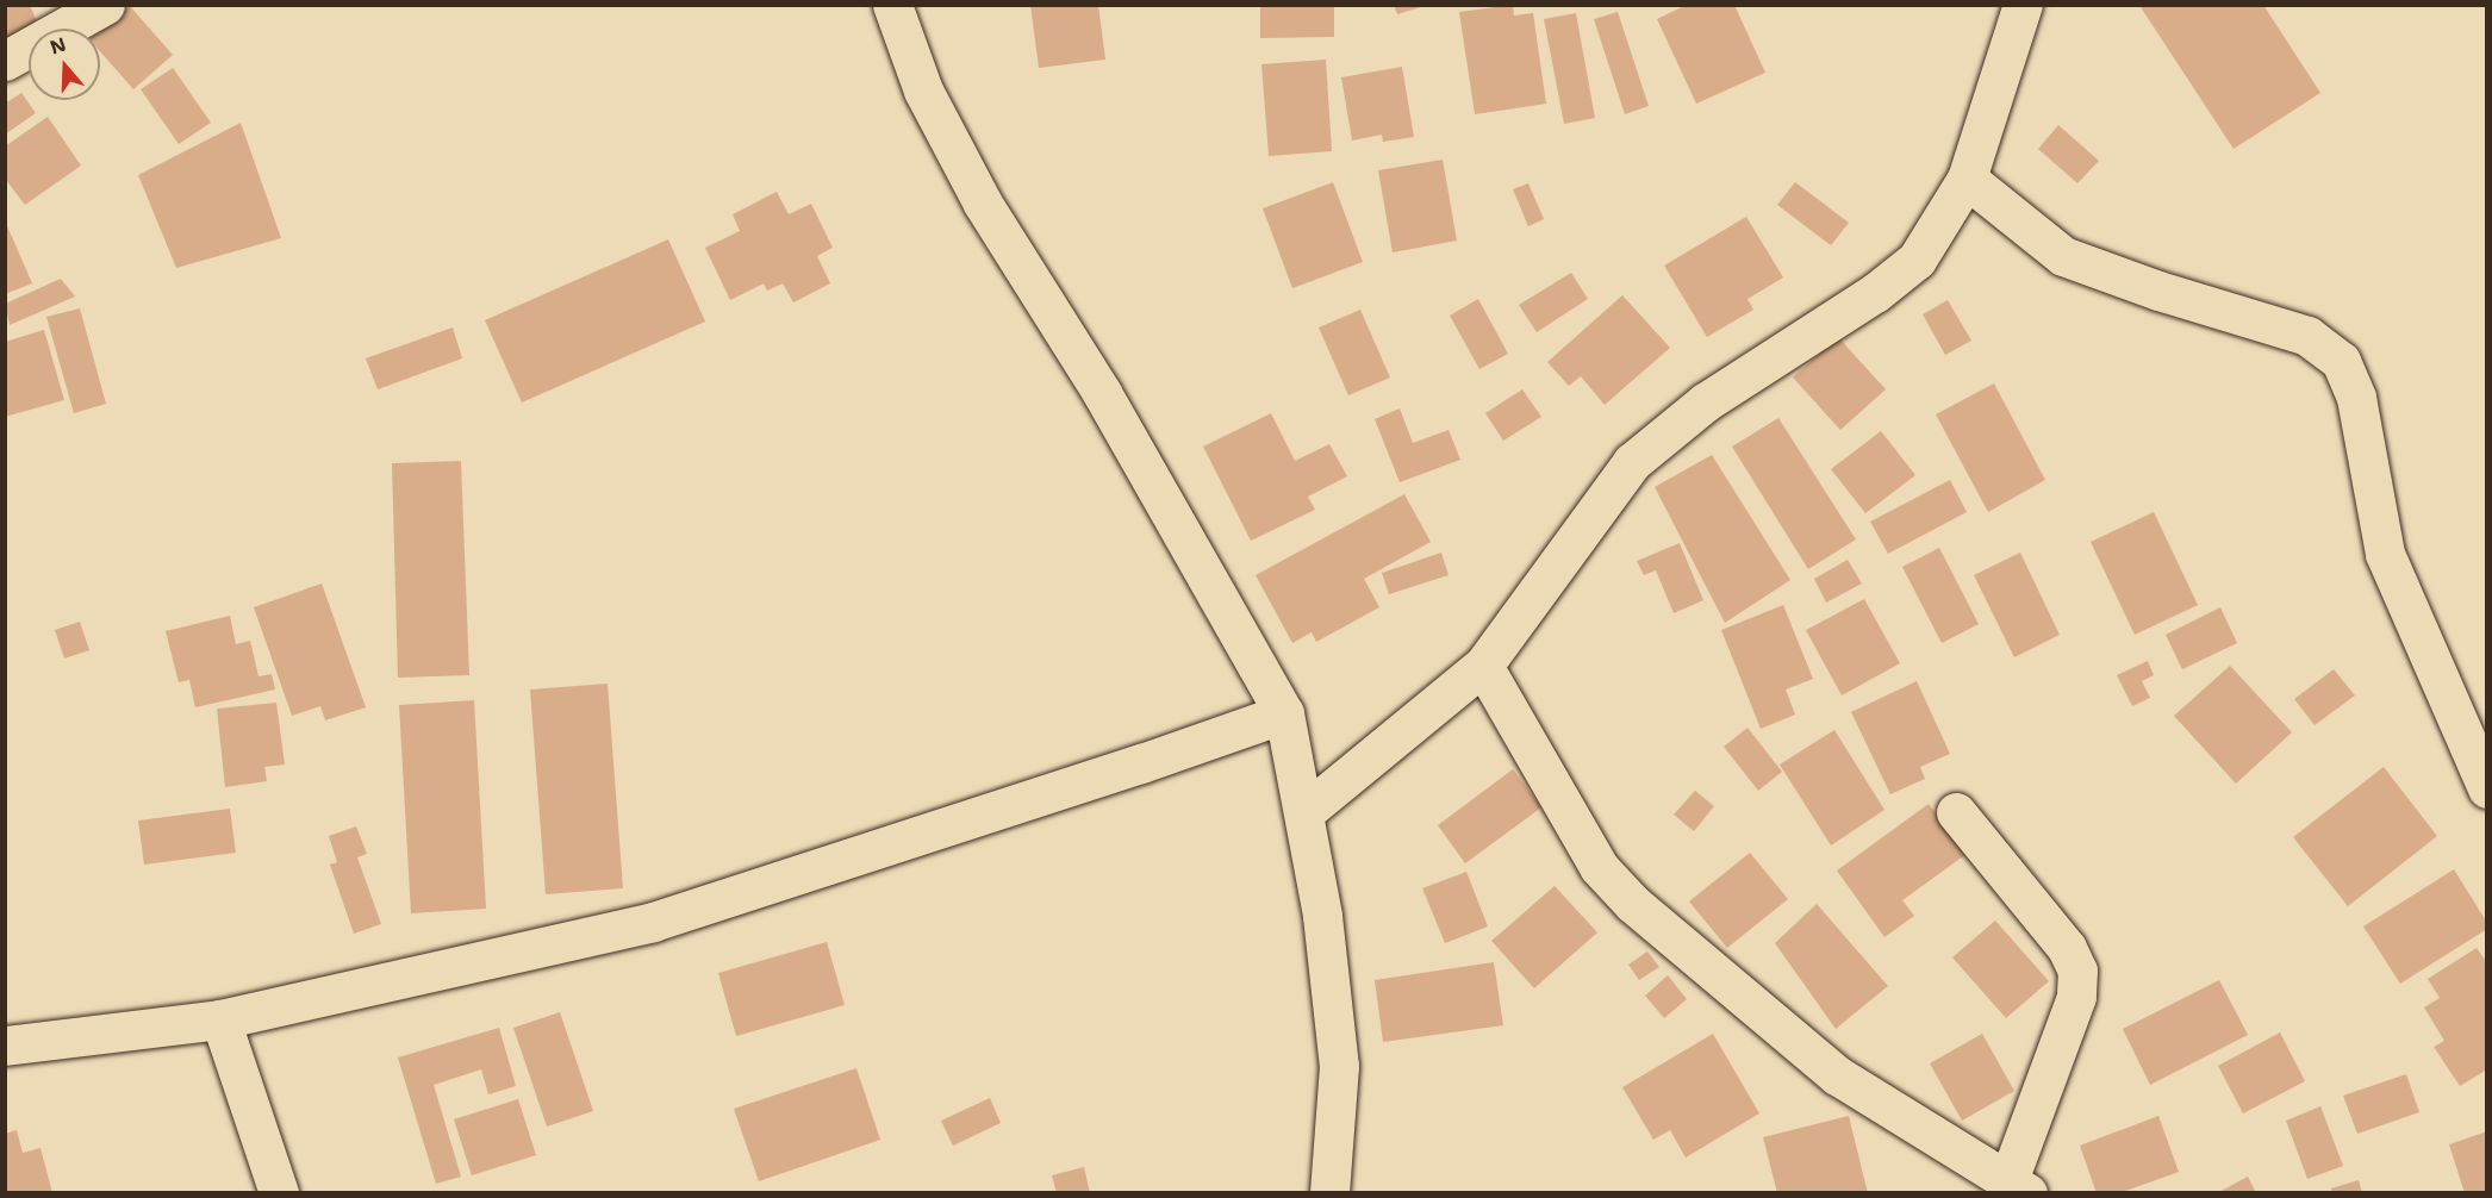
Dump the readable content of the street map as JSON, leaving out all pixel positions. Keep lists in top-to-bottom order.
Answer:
{
  "north": "top"
}
